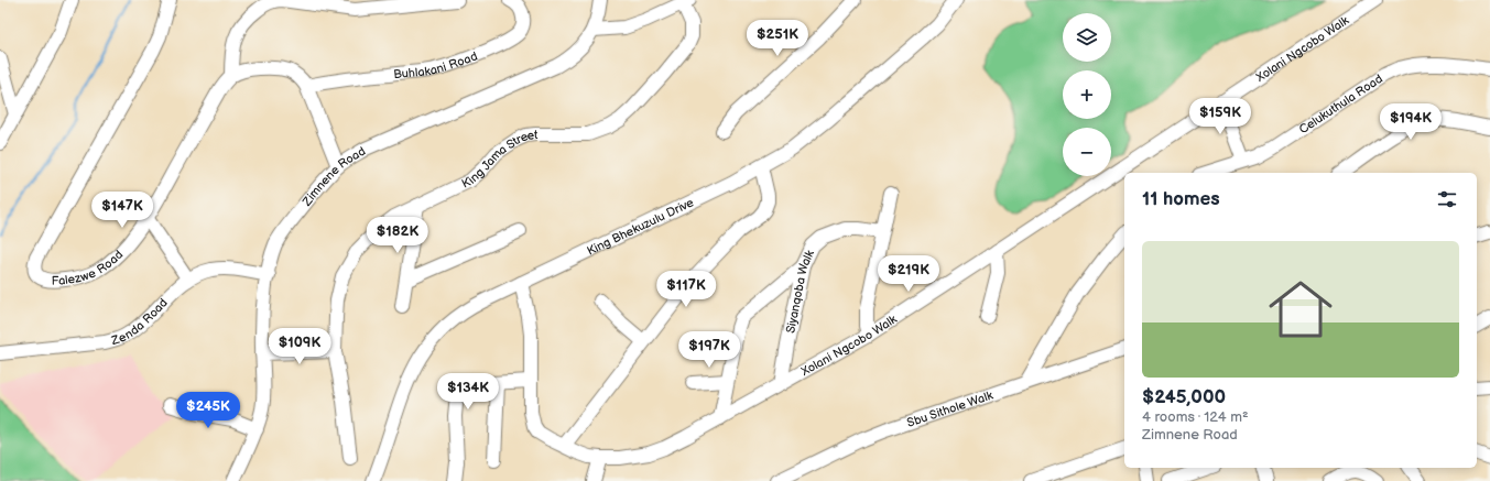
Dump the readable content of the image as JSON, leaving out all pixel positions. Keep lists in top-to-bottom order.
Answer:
{
  "streets": {
    "street": [
      "Xolani Ngcobo Walk",
      "Buhlakani Road",
      "Celukuthula Road",
      "King Jama Street",
      "Zimnene Road",
      "King Bhekuzulu Drive",
      "Falezwe Road",
      "Siyanqoba Walk",
      "Zenda Road",
      "Sbu Sithole Walk"
    ]
  },
  "crossings": [
    ["Xolani Ngcobo Walk", "King Bhekuzulu Drive"],
    ["Xolani Ngcobo Walk", "Siyanqoba Walk"],
    ["Zimnene Road", "Zenda Road"]
  ],
  "page": {
    "map_buttons": ["+", "−"],
    "price": [
      "$251K",
      "$159K",
      "$194K",
      "$147K",
      "$182K",
      "$219K",
      "$117K",
      "$109K",
      "$197K",
      "$134K",
      "$245K"
    ],
    "heading": "11 homes",
    "list": [
      {
        "name": "$245,000",
        "note": "4 rooms · 124 m² · Zimnene Road"
      }
    ]
  }
}
